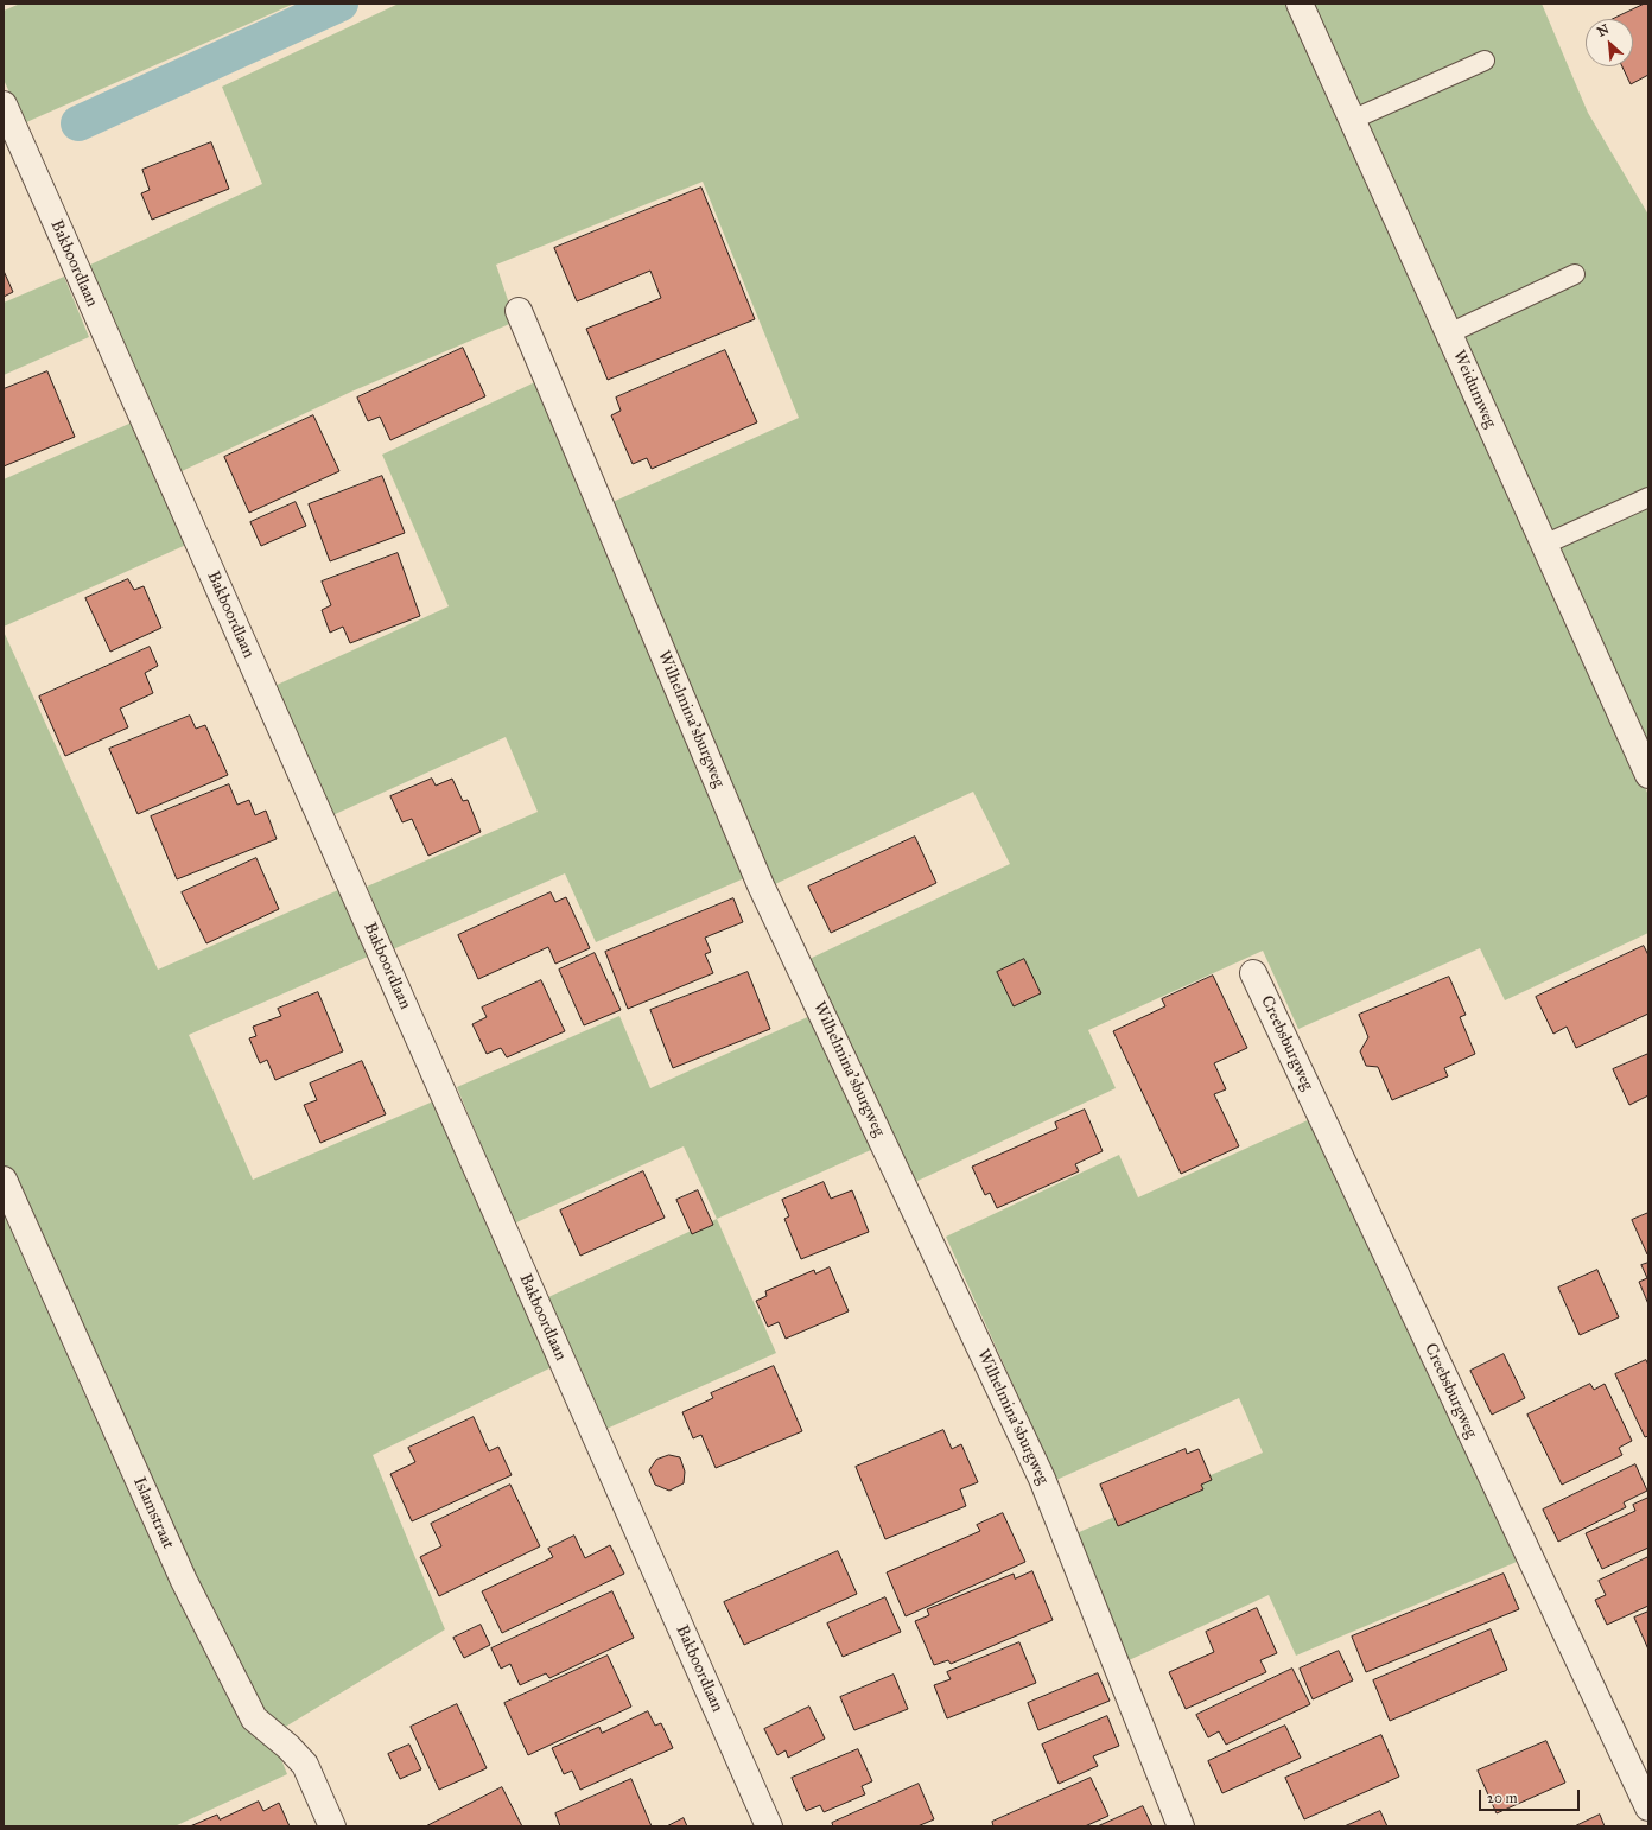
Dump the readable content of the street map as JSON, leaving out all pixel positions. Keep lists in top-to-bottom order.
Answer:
{
  "streets": {
    "street": [
      "Bakboordlaan",
      "Weidumweg",
      "Wilhelmina'sburgweg",
      "Creebsburgweg",
      "Islamstraat"
    ]
  },
  "scale_bar": "20 m",
  "north": "top left"
}
